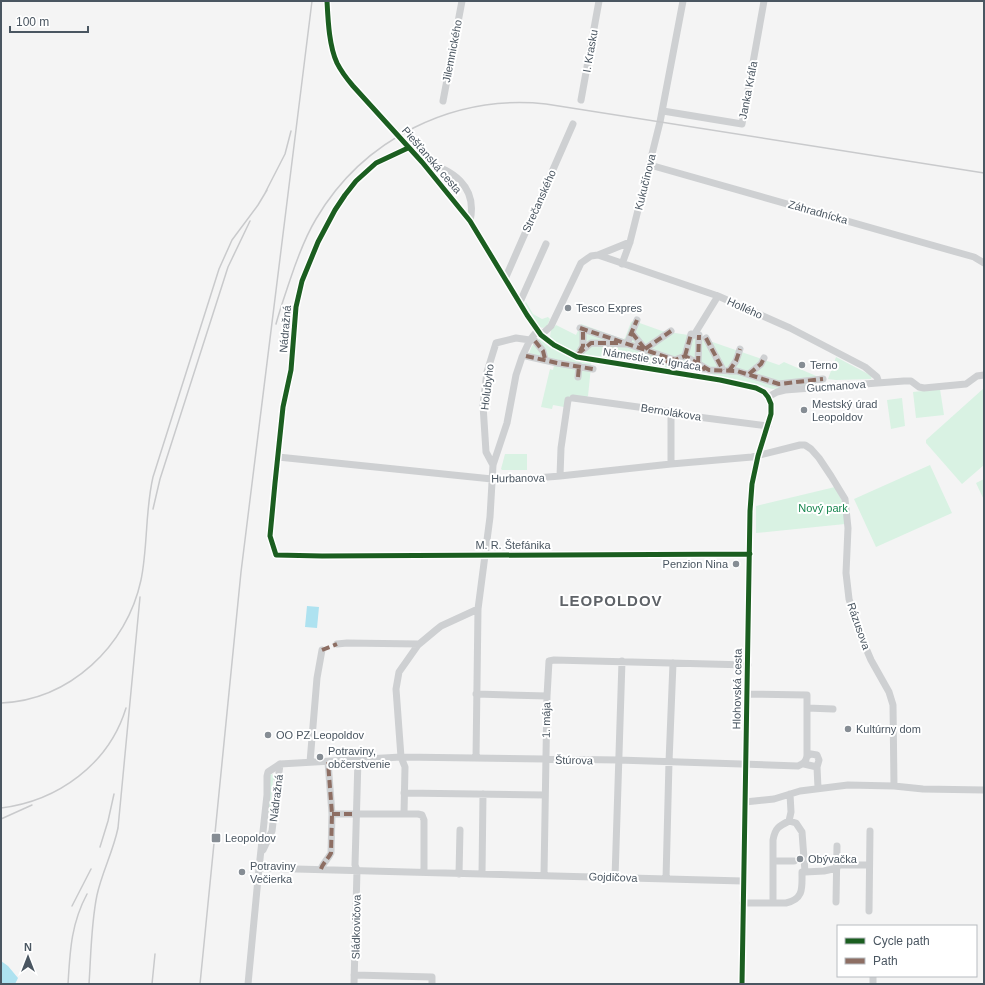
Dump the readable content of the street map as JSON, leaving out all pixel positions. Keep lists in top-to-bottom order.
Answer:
{
  "streets": {
    "street": [
      "Jilemnického",
      "I. Krasku",
      "Janka Kráľa",
      "Piešťanská cesta",
      "Kukučínova",
      "Strečanského",
      "Záhradnícka",
      "Hollého",
      "Nádražná",
      "Námestie sv. Ignáca",
      "Gucmanova",
      "Holubyho",
      "Bernolákova",
      "Hurbanova",
      "M. R. Štefánika",
      "Rázusova",
      "Hlohovská cesta",
      "1. mája",
      "Štúrova",
      "Gojdičova",
      "Sládkovičova"
    ]
  },
  "crossings": [
    ["Janka Kráľa", "Kukučínova"],
    ["Piešťanská cesta", "Strečanského"],
    ["Piešťanská cesta", "Nádražná"],
    ["Piešťanská cesta", "Námestie sv. Ignáca"],
    ["Piešťanská cesta", "Holubyho"],
    ["Kukučínova", "Záhradnícka"],
    ["Kukučínova", "Hollého"],
    ["Hollého", "Gucmanova"],
    ["Hollého", "Holubyho"],
    ["Nádražná", "Hurbanova"],
    ["Nádražná", "M. R. Štefánika"],
    ["Nádražná", "Štúrova"],
    ["Nádražná", "Gojdičova"],
    ["Námestie sv. Ignáca", "Gucmanova"],
    ["Námestie sv. Ignáca", "Holubyho"],
    ["Námestie sv. Ignáca", "Hlohovská cesta"],
    ["Gucmanova", "Hlohovská cesta"],
    ["Holubyho", "Hurbanova"],
    ["Holubyho", "M. R. Štefánika"],
    ["Holubyho", "Štúrova"],
    ["Bernolákova", "Hurbanova"],
    ["Bernolákova", "Hlohovská cesta"],
    ["Hurbanova", "Rázusova"],
    ["Hurbanova", "Hlohovská cesta"],
    ["M. R. Štefánika", "Hlohovská cesta"],
    ["Rázusova", "Hlohovská cesta"],
    ["Hlohovská cesta", "1. mája"],
    ["Hlohovská cesta", "Štúrova"],
    ["Hlohovská cesta", "Gojdičova"],
    ["1. mája", "Štúrova"],
    ["1. mája", "Gojdičova"],
    ["Gojdičova", "Sládkovičova"]
  ],
  "districts": ["LEOPOLDOV"],
  "parks": ["Nový park"],
  "places": {
    "other": [
      "Tesco Expres",
      "Terno",
      "Mestský úrad Leopoldov",
      "Penzion Nina",
      "Kultúrny dom",
      "OO PZ Leopoldov",
      "Potraviny, občerstvenie",
      "Obývačka",
      "Potraviny Večierka"
    ],
    "transit": ["Leopoldov"]
  },
  "legend": ["Cycle path", "Path"],
  "scale_bar": "100 m",
  "north": "top"
}
